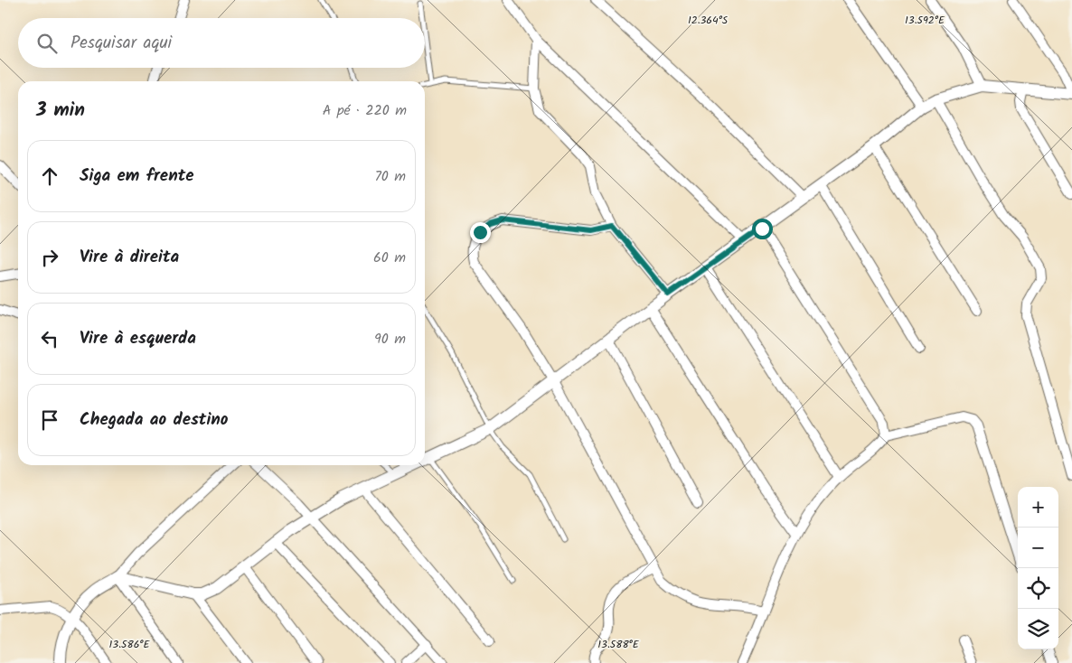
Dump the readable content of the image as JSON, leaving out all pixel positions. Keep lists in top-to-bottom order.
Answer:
{
  "page": {
    "search": "Pesquisar aqui",
    "heading": ["3 min", "A pé · 220 m"],
    "list": [
      ["Siga em frente", "70 m"],
      ["Vire à direita", "60 m"],
      ["Vire à esquerda", "90 m"],
      "Chegada ao destino"
    ],
    "map_buttons": ["+", "−"]
  },
  "coordinates": [
    "13.592°E",
    "12.364°S",
    "13.586°E",
    "13.588°E"
  ]
}
